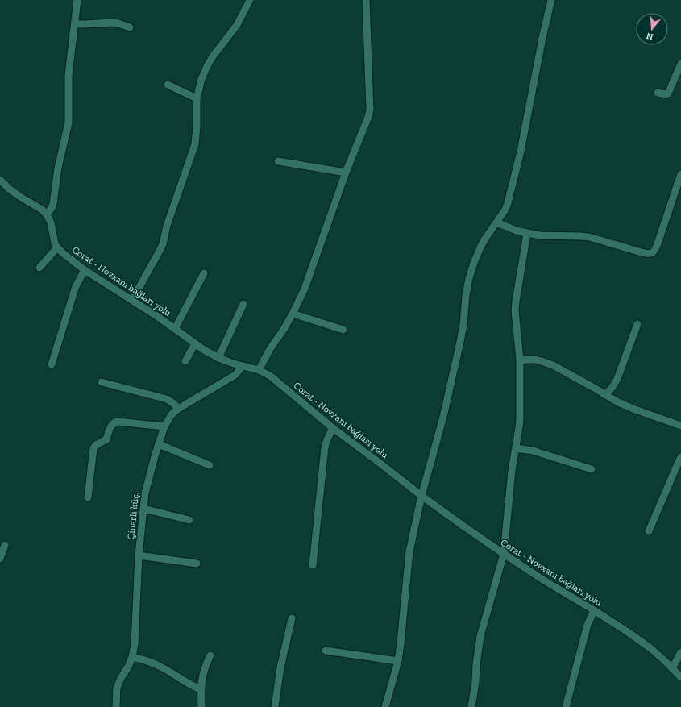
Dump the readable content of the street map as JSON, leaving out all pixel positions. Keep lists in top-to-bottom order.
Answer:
{
  "streets": {
    "street": ["Corat - Novxanı bağları yolu", "Çinarlı küç."]
  },
  "crossings": [
    ["Corat - Novxanı bağları yolu", "Çinarlı küç."]
  ],
  "north": "bottom"
}
